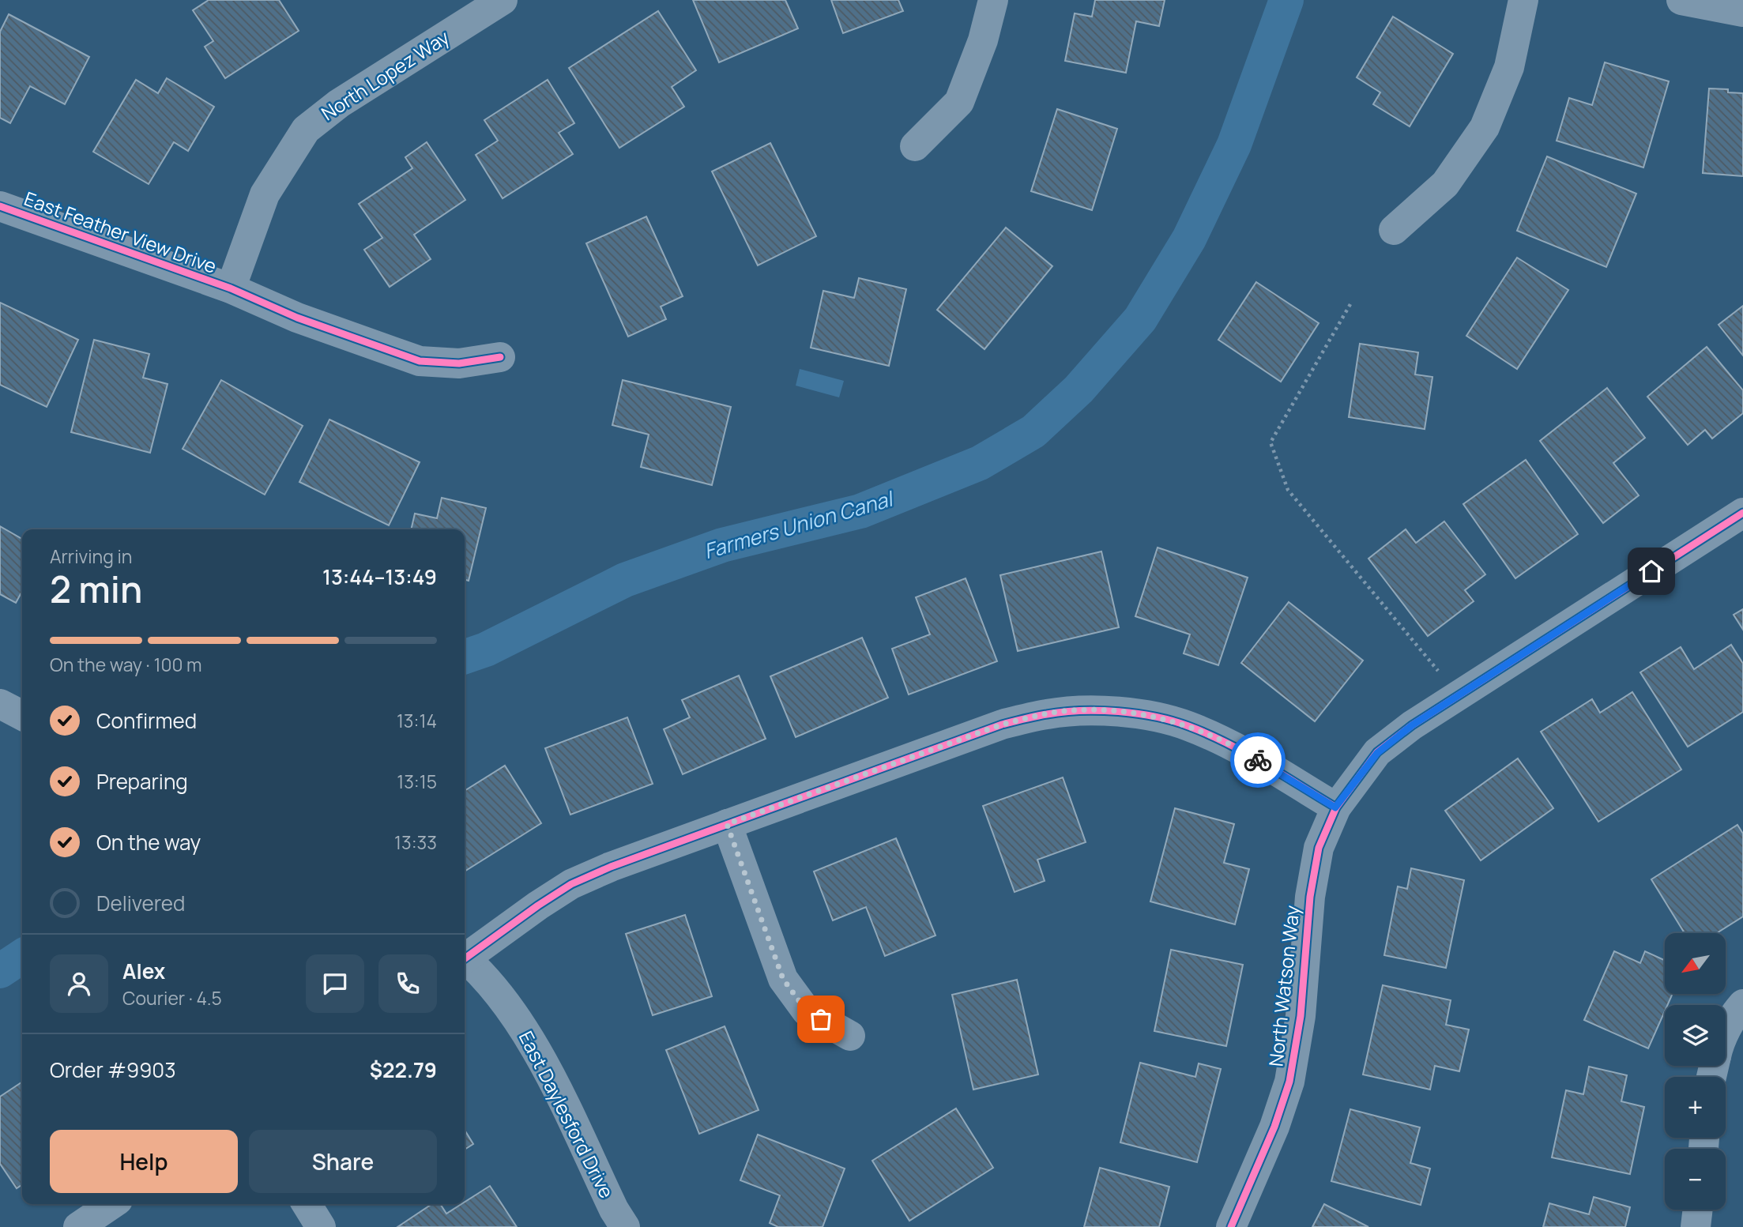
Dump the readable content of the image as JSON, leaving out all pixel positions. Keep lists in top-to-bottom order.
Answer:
{
  "streets": {
    "street": [
      "North Lopez Way",
      "East Feather View Drive",
      "North Watson Way",
      "East Daylesford Drive"
    ]
  },
  "crossings": [
    ["North Lopez Way", "East Feather View Drive"]
  ],
  "water": ["Farmers Union Canal"],
  "north": "bottom left",
  "page": {
    "heading": ["2 min", "Arriving in", "13:44–13:49"],
    "panel": [
      "Alex",
      "Courier · 4.5",
      "Order #9903",
      "$22.79"
    ],
    "bar": "On the way · 100 m",
    "list": [
      ["Confirmed", "13:14"],
      ["Preparing", "13:15"],
      ["On the way", "13:33"],
      "Delivered"
    ],
    "map_buttons": ["+", "−"],
    "buttons": ["Help", "Share"]
  }
}
